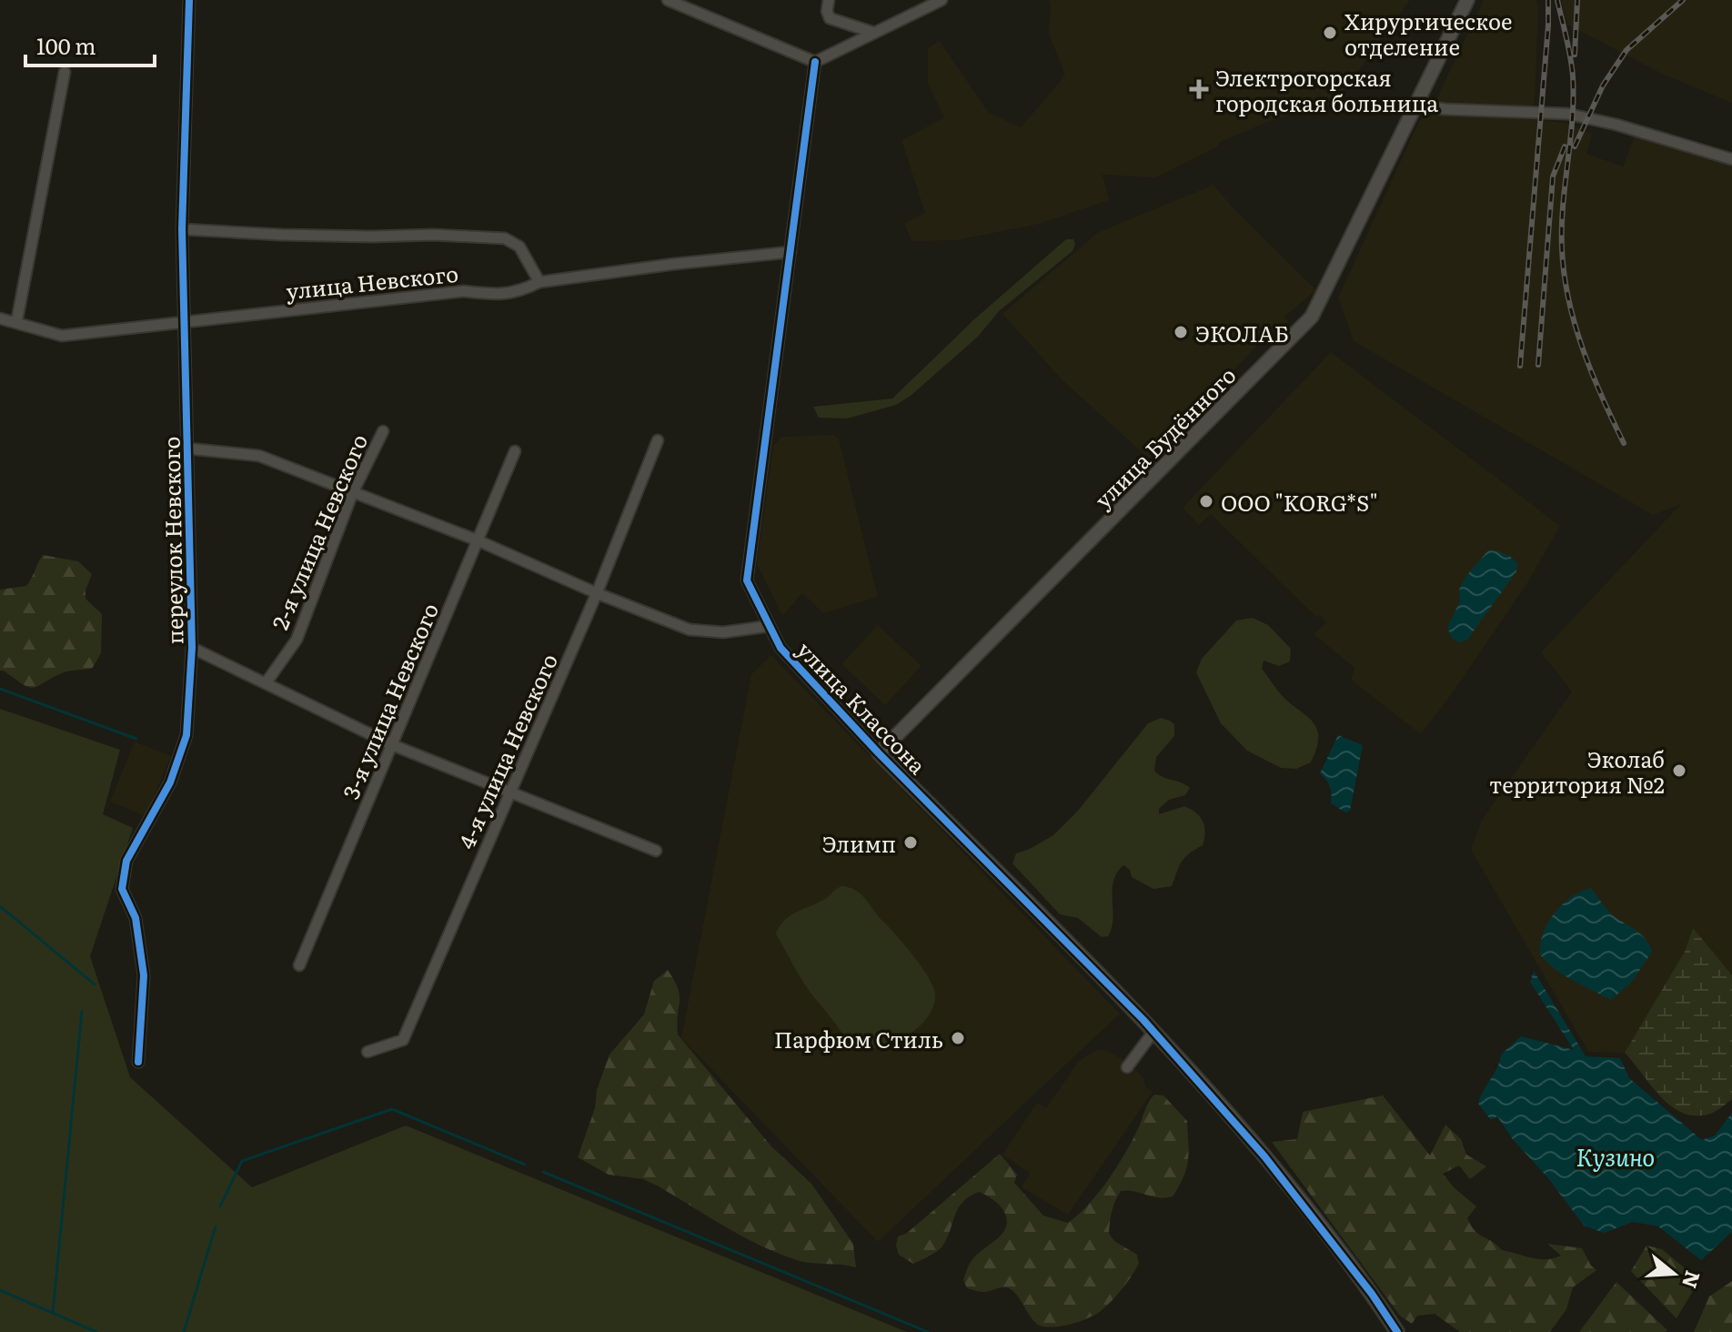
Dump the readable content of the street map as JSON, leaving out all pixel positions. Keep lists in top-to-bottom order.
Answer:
{
  "streets": {
    "street": [
      "улица Невского",
      "улица Будённого",
      "2-я улица Невского",
      "переулок Невского",
      "3-я улица Невского",
      "улица Классона",
      "4-я улица Невского"
    ]
  },
  "crossings": [
    ["улица Невского", "переулок Невского"],
    ["улица Невского", "улица Классона"],
    ["улица Будённого", "улица Классона"]
  ],
  "water": ["Кузино"],
  "places": {
    "other": [
      "Хирургическое отделение",
      "ЭКОЛАБ",
      "ООО \"KORG*S\"",
      "Эколаб территория №2",
      "Элимп",
      "Парфюм Стиль"
    ],
    "health": ["Электрогорская городская больница"]
  },
  "scale_bar": "100 m",
  "north": "right"
}
